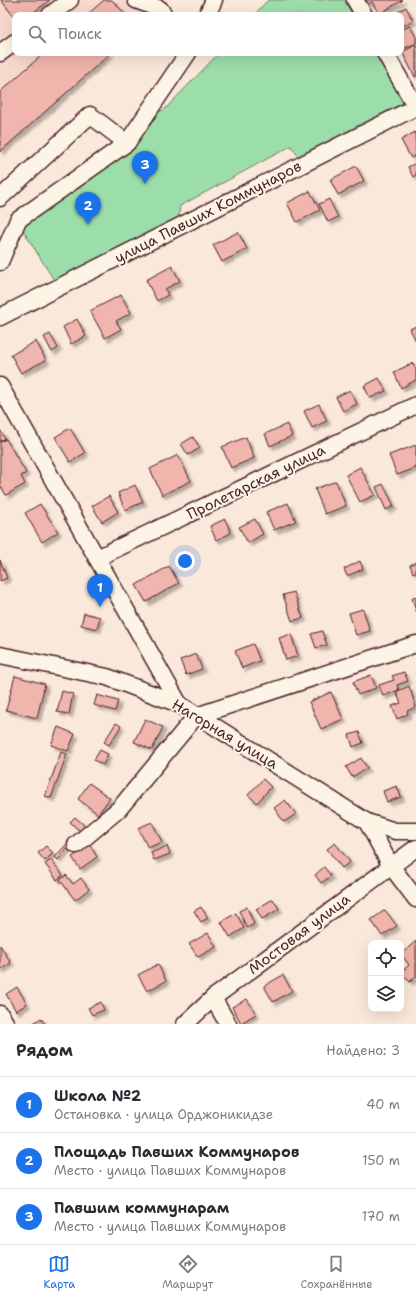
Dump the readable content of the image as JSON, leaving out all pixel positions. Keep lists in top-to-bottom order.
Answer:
{
  "streets": {
    "street": [
      "улица Павших Коммунаров",
      "Пролетарская улица",
      "Нагорная улица",
      "Мостовая улица"
    ]
  },
  "crossings": [
    ["Нагорная улица", "Мостовая улица"]
  ],
  "page": {
    "search": "Поиск",
    "pins": ["3", "2", "1"],
    "heading": ["Рядом", "Найдено: 3"],
    "list": [
      {
        "mark": "1",
        "name": "Школа №2",
        "note": "Остановка · улица Орджоникидзе",
        "value": "40 m"
      },
      {
        "mark": "2",
        "name": "Площадь Павших Коммунаров",
        "note": "Место · улица Павших Коммунаров",
        "value": "150 m"
      },
      {
        "mark": "3",
        "name": "Павшим коммунарам",
        "note": "Место · улица Павших Коммунаров",
        "value": "170 m"
      }
    ],
    "nav": ["Карта", "Маршрут", "Сохранённые"]
  }
}
